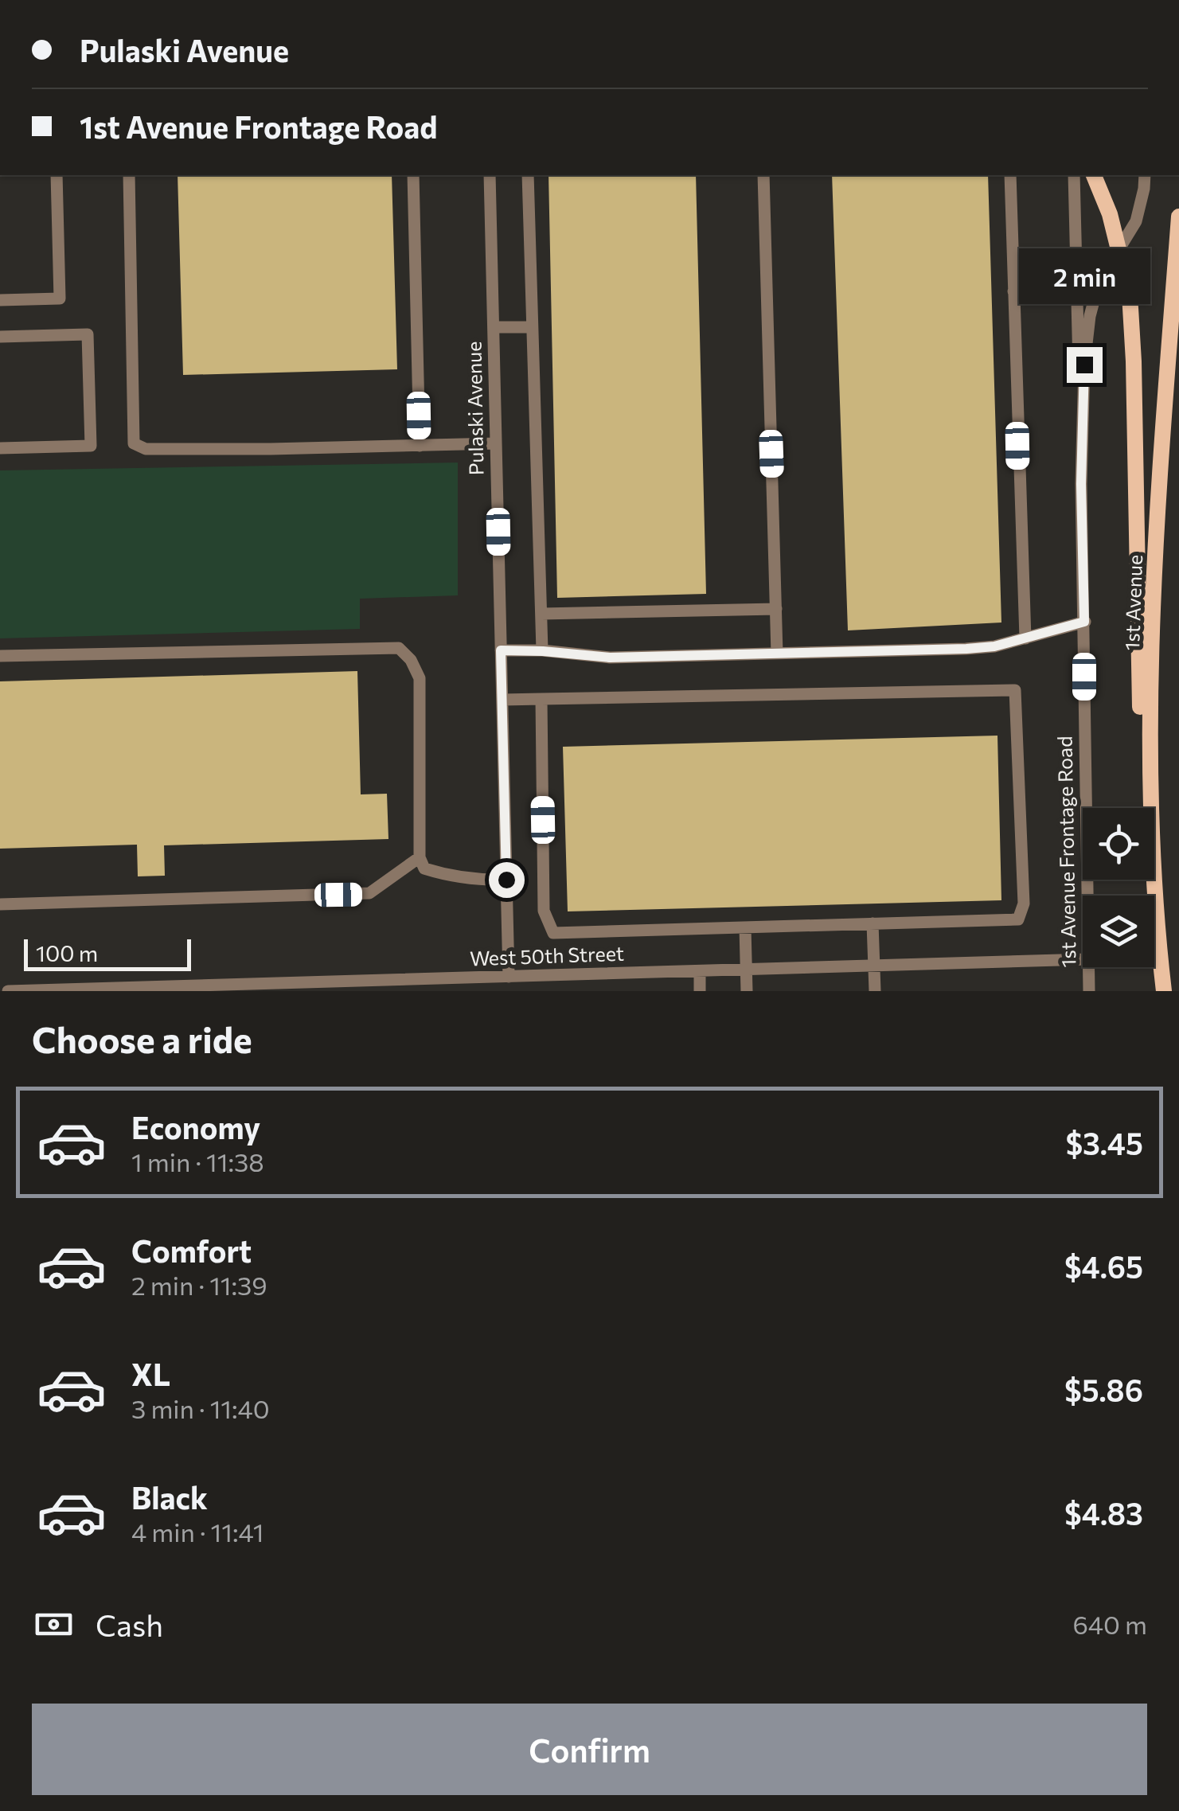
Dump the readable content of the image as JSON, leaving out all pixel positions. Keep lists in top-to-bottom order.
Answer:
{
  "streets": {
    "main road": ["1st Avenue"],
    "street": ["Pulaski Avenue", "1st Avenue Frontage Road", "West 50th Street"]
  },
  "crossings": [
    ["Pulaski Avenue", "West 50th Street"]
  ],
  "scale_bar": "100 m",
  "page": {
    "banner": ["Pulaski Avenue", "1st Avenue Frontage Road"],
    "bubble": "2 min",
    "scale": "100 m",
    "heading": "Choose a ride",
    "list": [
      {
        "name": "Economy",
        "note": "1 min · 11:38",
        "value": "$3.45"
      },
      {
        "name": "Comfort",
        "note": "2 min · 11:39",
        "value": "$4.65"
      },
      {
        "name": "XL",
        "note": "3 min · 11:40",
        "value": "$5.86"
      },
      {
        "name": "Black",
        "note": "4 min · 11:41",
        "value": "$4.83"
      }
    ],
    "pay": ["Cash", "640 m"],
    "buttons": "Confirm"
  }
}
